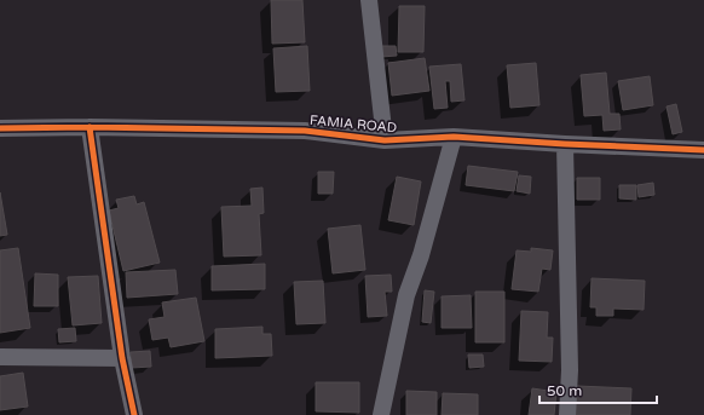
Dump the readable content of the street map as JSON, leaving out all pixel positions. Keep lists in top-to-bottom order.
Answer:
{
  "streets": {
    "street": ["FAMIA ROAD"]
  },
  "scale_bar": "50 m"
}
